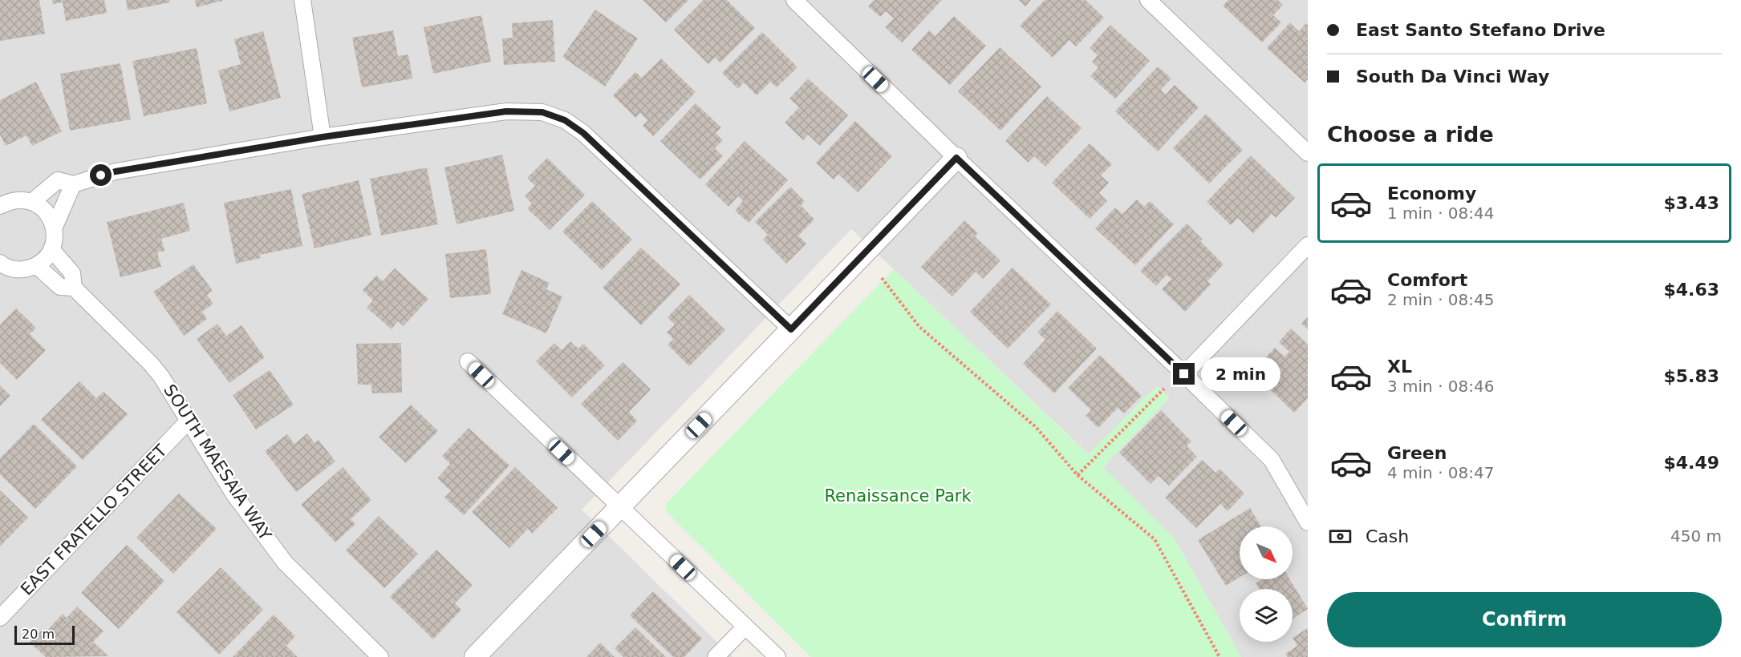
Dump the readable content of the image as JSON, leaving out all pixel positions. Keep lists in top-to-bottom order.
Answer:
{
  "streets": {
    "street": ["SOUTH MAESAIA WAY", "EAST FRATELLO STREET"]
  },
  "crossings": [
    ["SOUTH MAESAIA WAY", "EAST FRATELLO STREET"]
  ],
  "parks": ["Renaissance Park"],
  "scale_bar": "20 m",
  "north": "bottom right",
  "page": {
    "banner": ["East Santo Stefano Drive", "South Da Vinci Way"],
    "heading": "Choose a ride",
    "list": [
      {
        "name": "Economy",
        "note": "1 min · 08:44",
        "value": "$3.43"
      },
      {
        "name": "Comfort",
        "note": "2 min · 08:45",
        "value": "$4.63"
      },
      {
        "name": "XL",
        "note": "3 min · 08:46",
        "value": "$5.83"
      },
      {
        "name": "Green",
        "note": "4 min · 08:47",
        "value": "$4.49"
      }
    ],
    "bubble": "2 min",
    "pay": ["Cash", "450 m"],
    "buttons": "Confirm",
    "scale": "20 m"
  }
}
